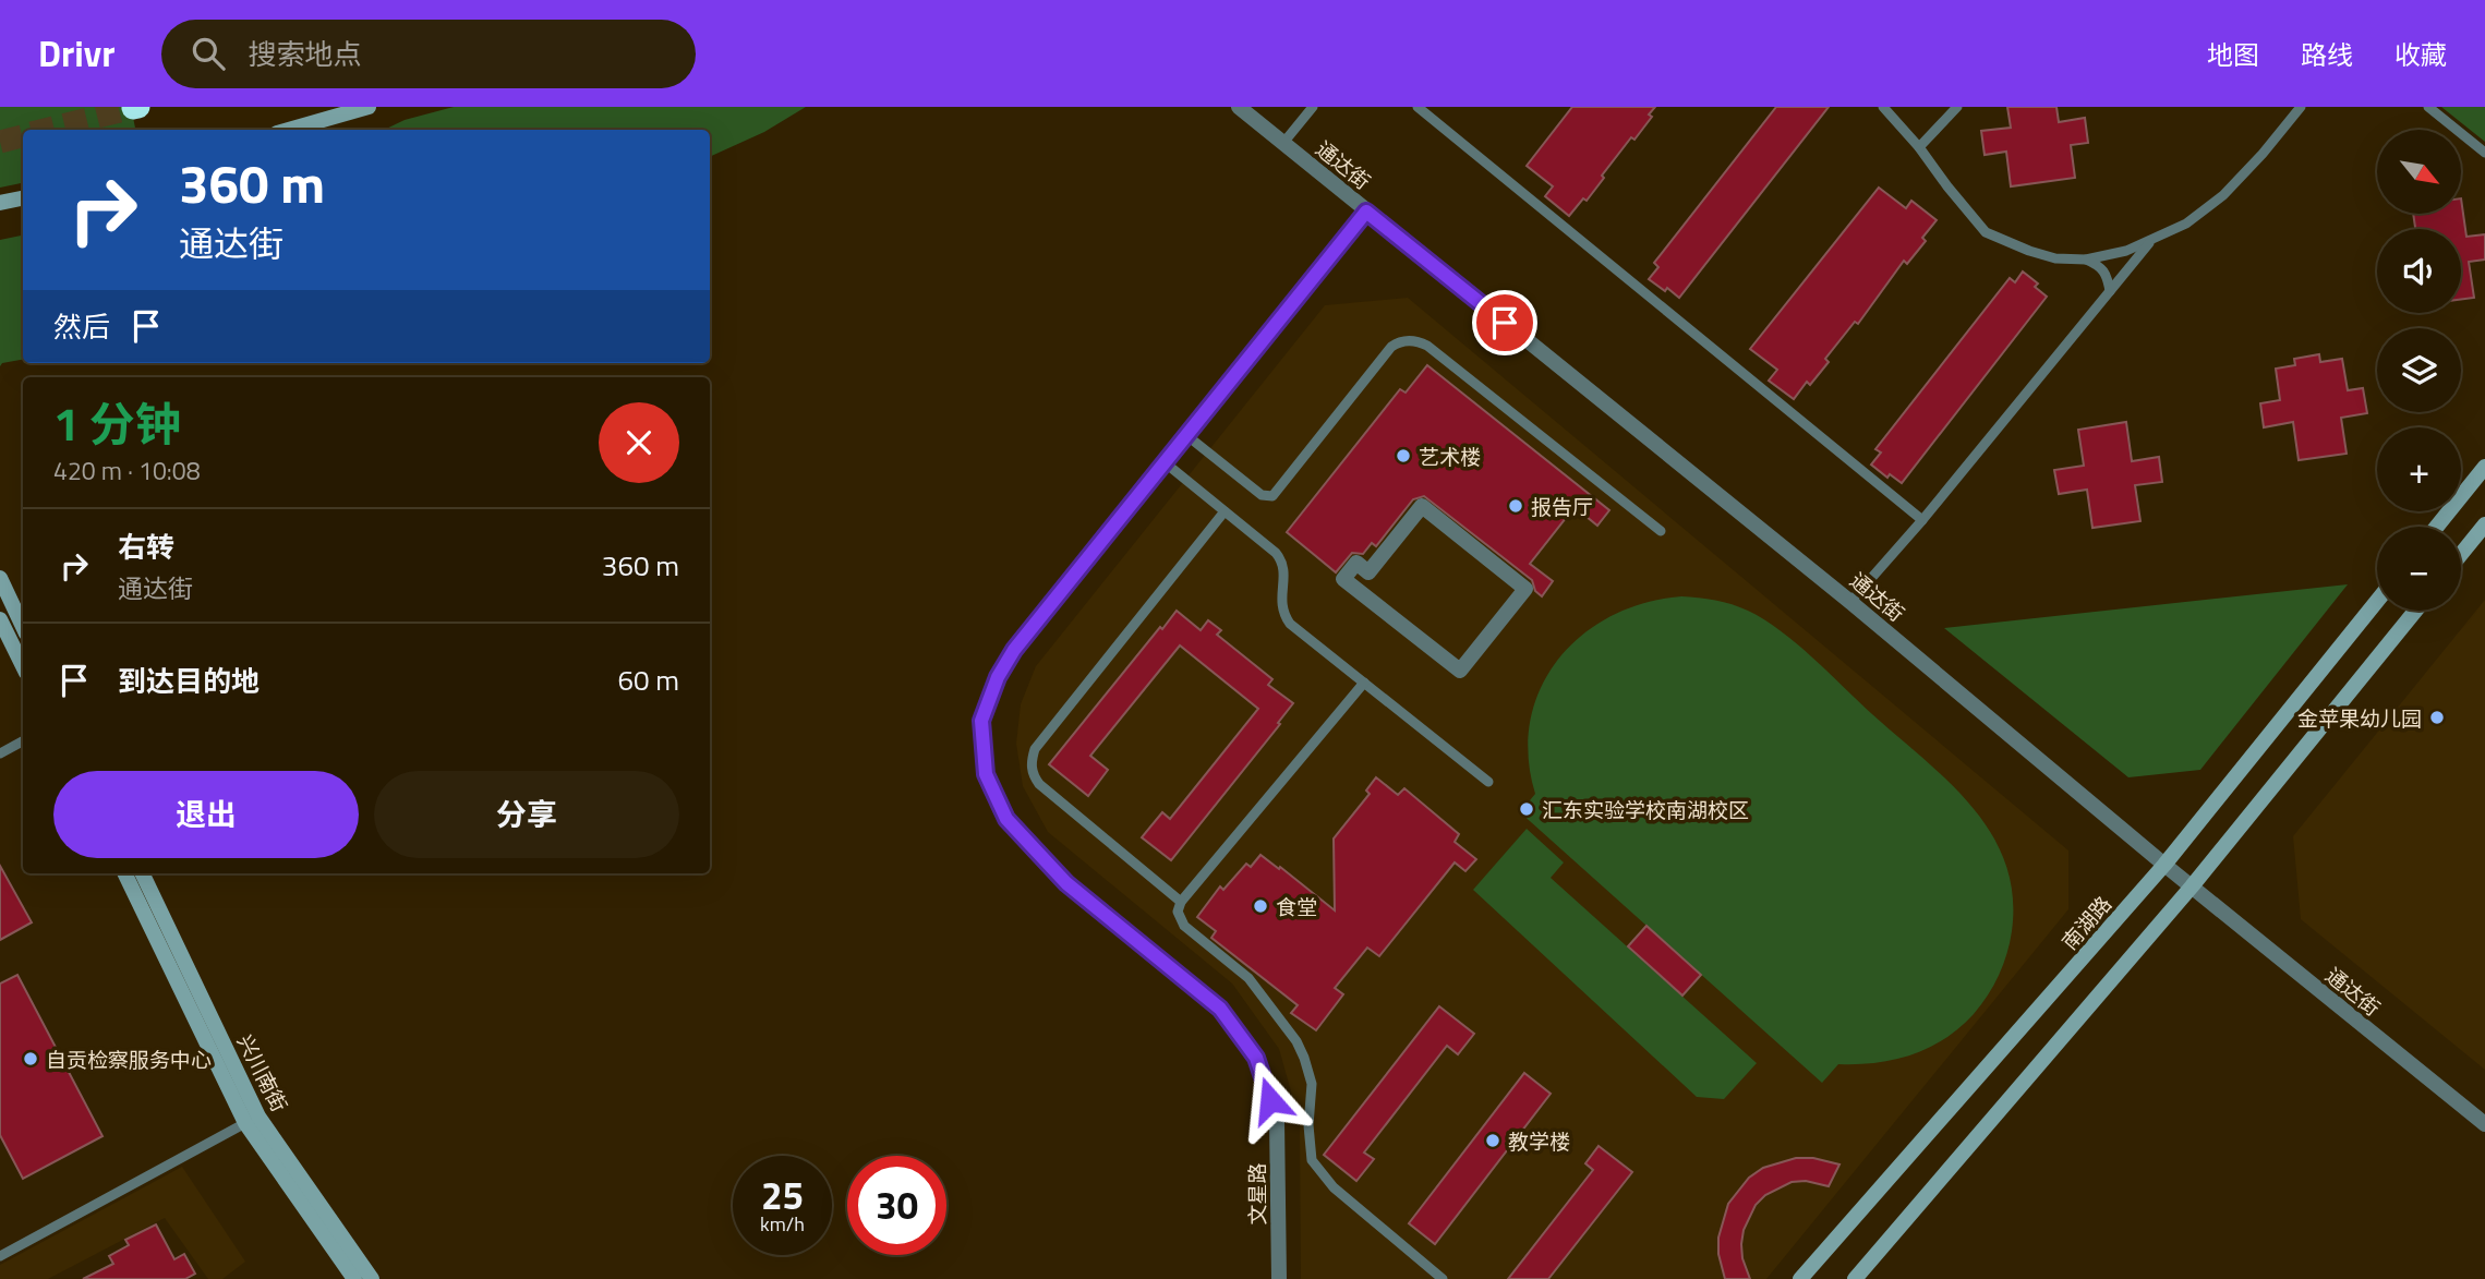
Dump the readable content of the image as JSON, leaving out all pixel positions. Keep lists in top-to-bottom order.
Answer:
{
  "streets": {
    "main road": ["南湖路", "兴川南街"],
    "street": ["通达街", "文星路"]
  },
  "crossings": [
    ["通达街", "南湖路"],
    ["通达街", "文星路"]
  ],
  "places": [
    "艺术楼",
    "报告厅",
    "金苹果幼儿园",
    "汇东实验学校南湖校区",
    "食堂",
    "自贡检察服务中心",
    "教学楼"
  ],
  "north": "bottom right",
  "page": {
    "header": "Drivr",
    "search": "搜索地点",
    "nav": ["地图", "路线", "收藏"],
    "map_buttons": ["+", "−"],
    "turn": ["360 m", "通达街"],
    "then": "然后",
    "heading": ["1 分钟", "420 m · 10:08"],
    "list": [
      {
        "name": "右转",
        "note": "通达街",
        "value": "360 m"
      },
      {
        "name": "到达目的地",
        "value": "60 m"
      }
    ],
    "buttons": ["退出", "分享"],
    "speed": "25 km/h",
    "limit": "30"
  }
}
